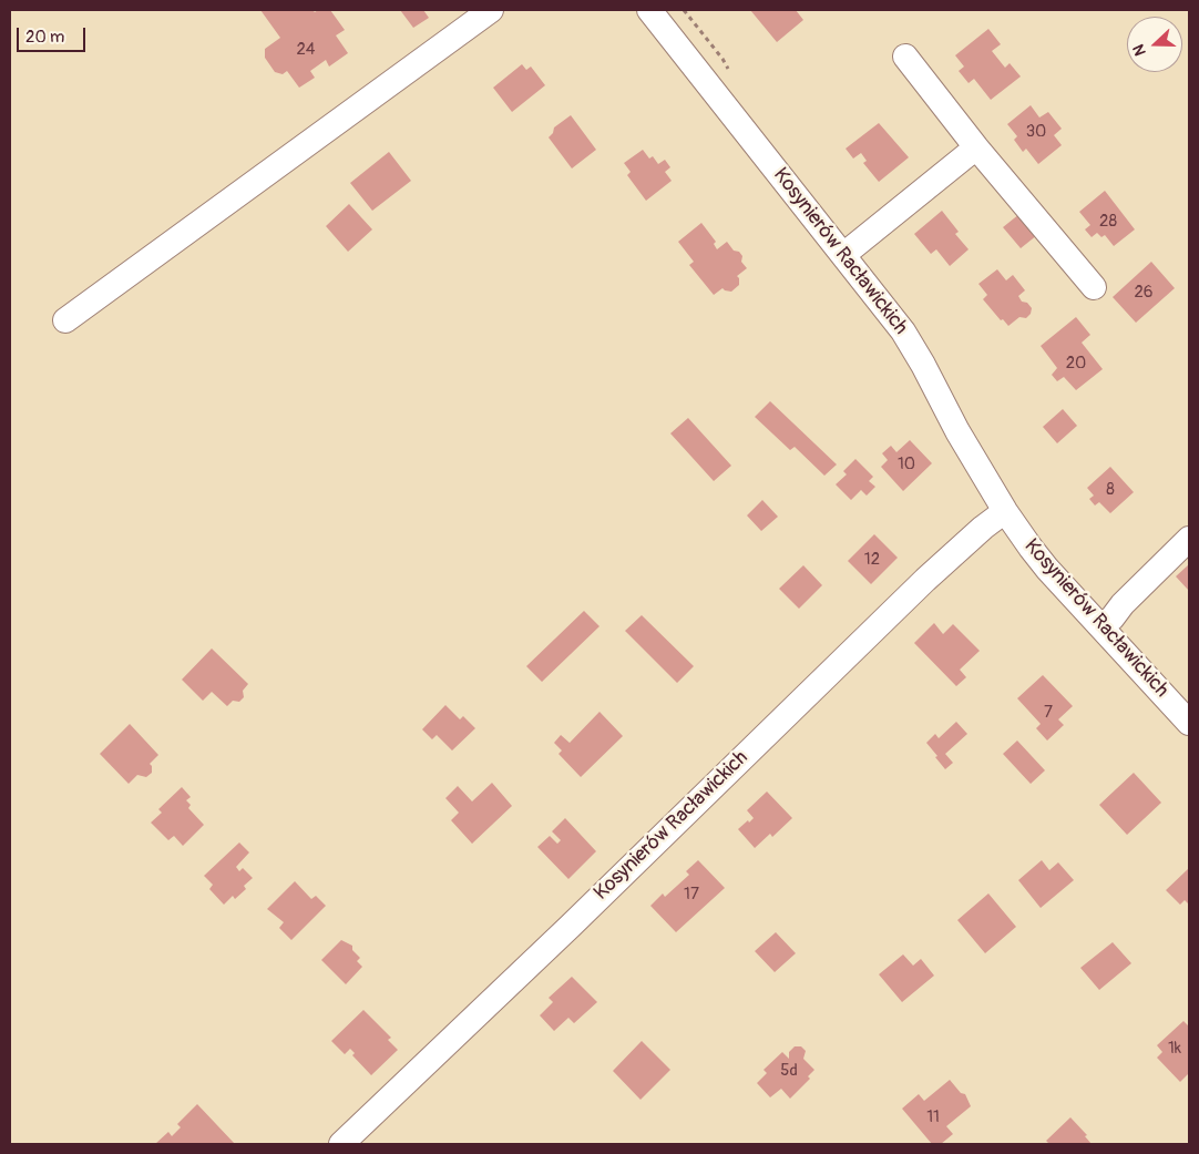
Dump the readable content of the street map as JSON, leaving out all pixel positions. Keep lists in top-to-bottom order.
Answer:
{
  "streets": {
    "street": ["Kosynierów Racławickich"]
  },
  "house_numbers": [
    "24",
    "30",
    "28",
    "26",
    "20",
    "10",
    "8",
    "12",
    "7",
    "17",
    "1k",
    "5d",
    "11"
  ],
  "scale_bar": "20 m",
  "north": "left"
}
